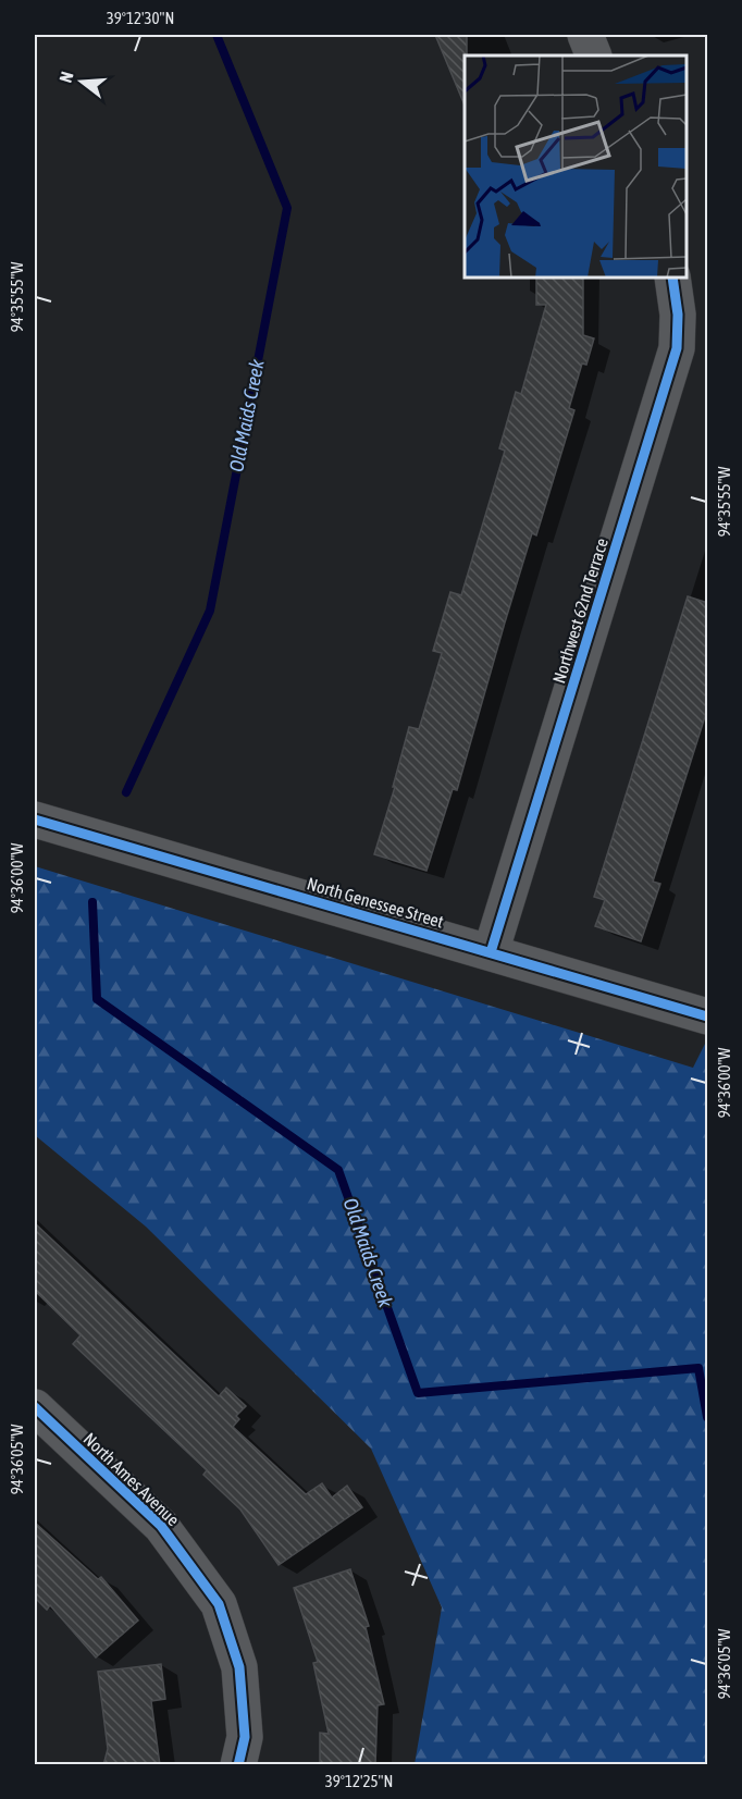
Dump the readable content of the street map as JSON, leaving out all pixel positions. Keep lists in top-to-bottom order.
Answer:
{
  "streets": {
    "street": ["Northwest 62nd Terrace", "North Genessee Street", "North Ames Avenue"]
  },
  "crossings": [
    ["Northwest 62nd Terrace", "North Genessee Street"]
  ],
  "water": ["Old Maids Creek"],
  "north": "left",
  "coordinates": [
    "39°12'30\"N",
    "94°35'55\"W",
    "94°36'00\"W",
    "94°36'05\"W",
    "39°12'25\"N"
  ]
}
